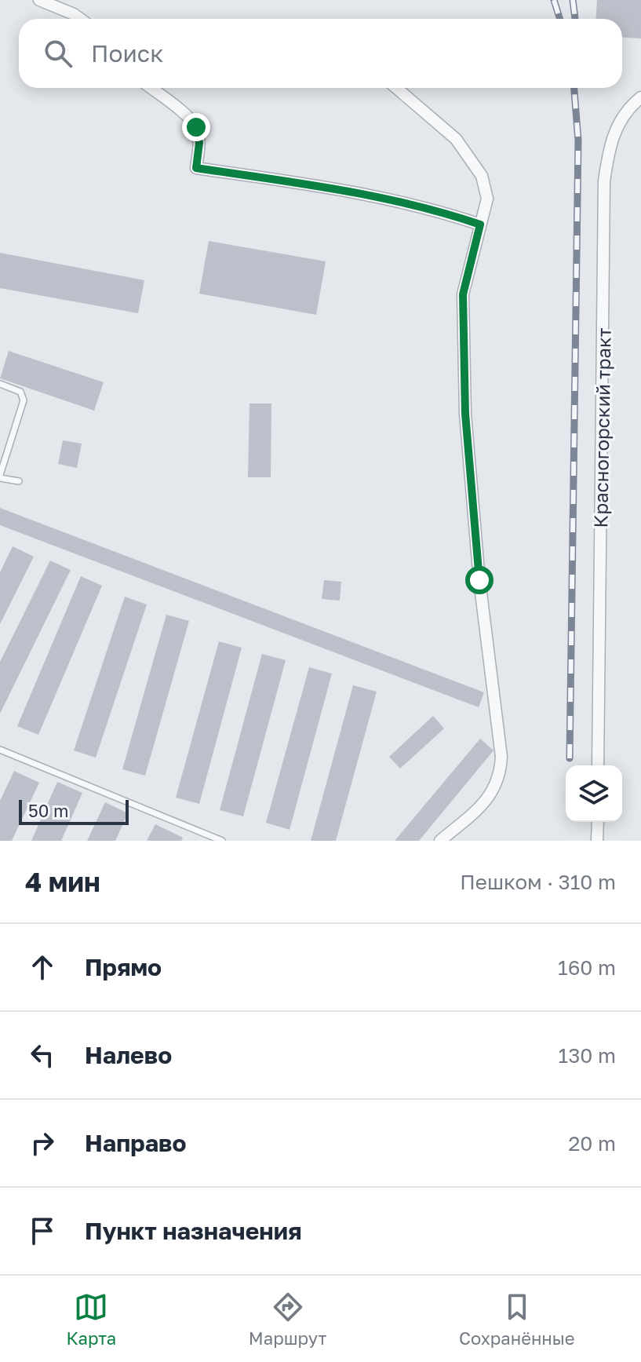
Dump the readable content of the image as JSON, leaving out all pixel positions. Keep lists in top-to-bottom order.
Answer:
{
  "streets": {
    "street": ["Красногорский тракт"]
  },
  "scale_bar": "50 m",
  "page": {
    "search": "Поиск",
    "scale": "50 m",
    "heading": ["4 мин", "Пешком · 310 m"],
    "list": [
      ["Прямо", "160 m"],
      ["Налево", "130 m"],
      ["Направо", "20 m"],
      "Пункт назначения"
    ],
    "nav": ["Карта", "Маршрут", "Сохранённые"]
  }
}
